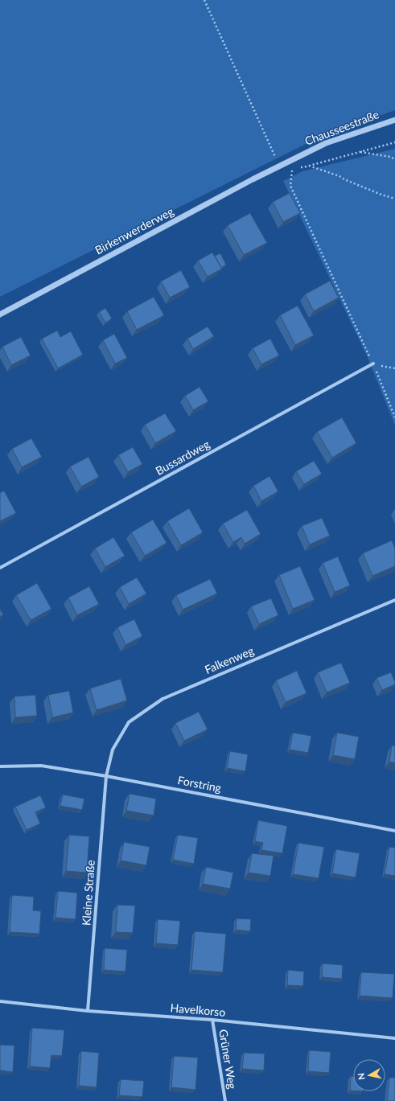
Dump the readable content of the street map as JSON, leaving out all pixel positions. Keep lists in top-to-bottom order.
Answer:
{
  "streets": {
    "street": [
      "Chausseestraße",
      "Birkenwerderweg",
      "Bussardweg",
      "Falkenweg",
      "Forstring",
      "Kleine Straße",
      "Havelkorso",
      "Grüner Weg"
    ]
  },
  "crossings": [
    ["Chausseestraße", "Birkenwerderweg"],
    ["Falkenweg", "Forstring"],
    ["Falkenweg", "Kleine Straße"],
    ["Forstring", "Kleine Straße"],
    ["Kleine Straße", "Havelkorso"],
    ["Havelkorso", "Grüner Weg"]
  ],
  "north": "left"
}
